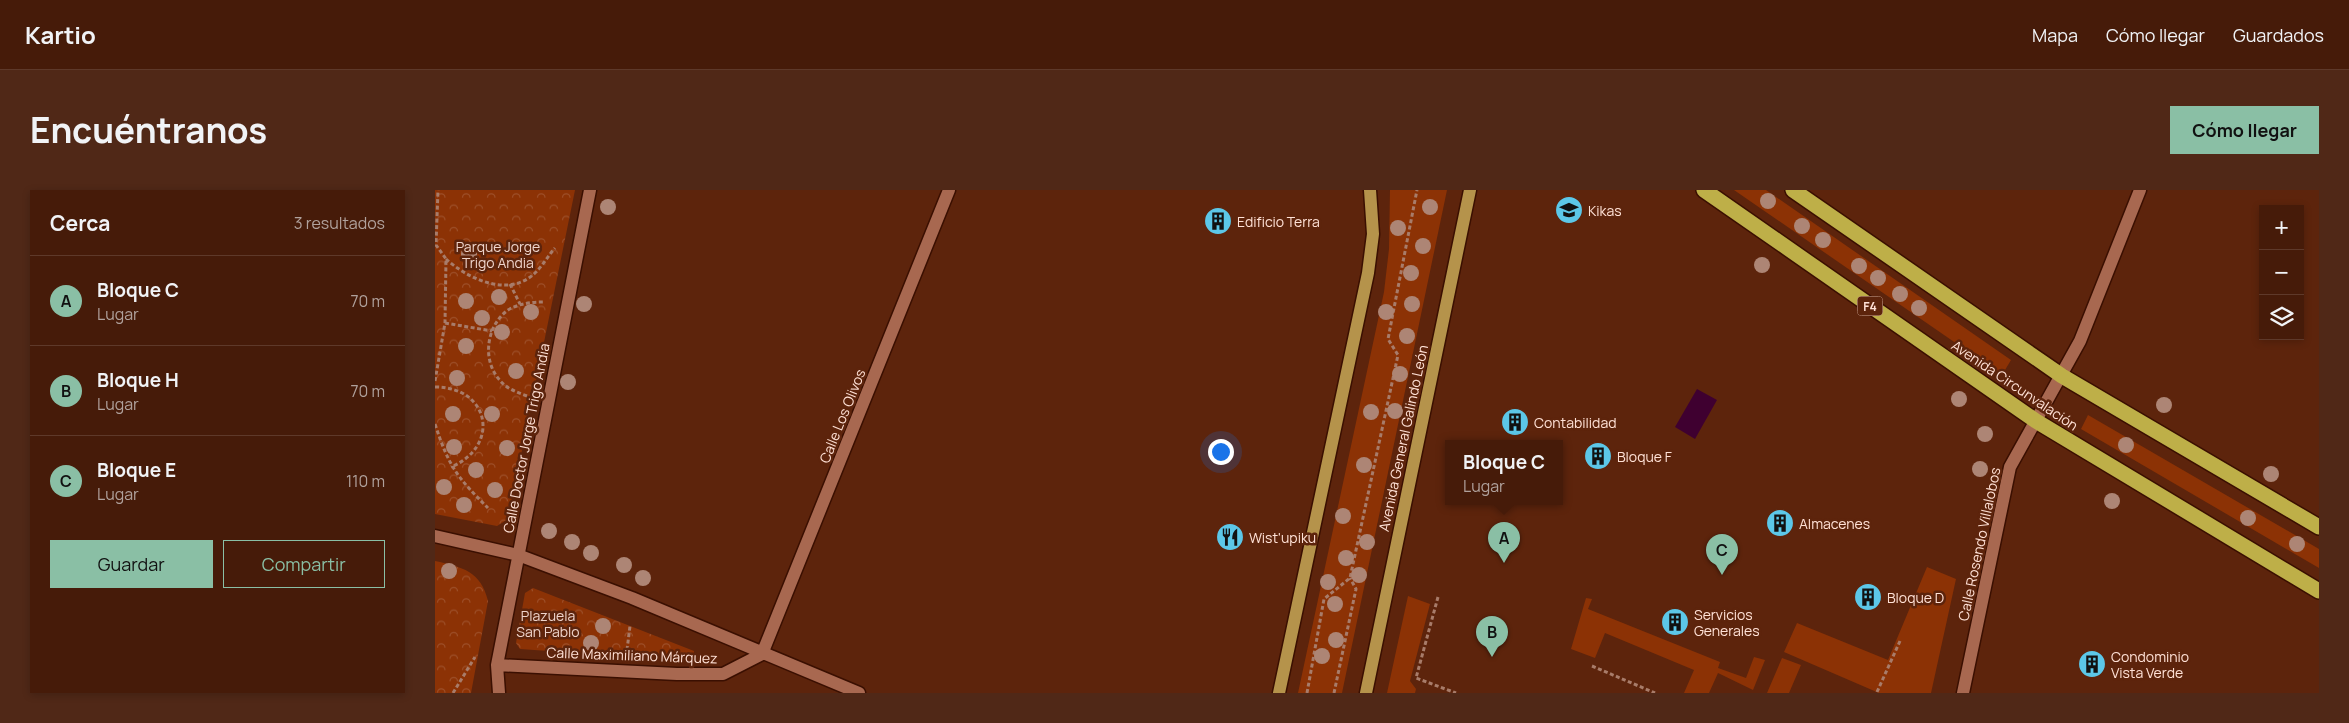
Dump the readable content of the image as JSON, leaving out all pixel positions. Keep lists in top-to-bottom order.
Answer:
{
  "streets": {
    "highway": ["F4", "Avenida Circunvalación"],
    "main road": ["Avenida General Galindo León"],
    "street": [
      "Calle Los Olivos",
      "Calle Doctor Jorge Trigo Andia",
      "Calle Rosendo Villalobos",
      "Calle Maximiliano Márquez"
    ]
  },
  "crossings": [
    ["Avenida Circunvalación", "Calle Rosendo Villalobos"],
    ["Calle Los Olivos", "Calle Maximiliano Márquez"],
    ["Calle Doctor Jorge Trigo Andia", "Calle Maximiliano Márquez"]
  ],
  "parks": ["Parque Jorge Trigo Andia", "Plazuela San Pablo"],
  "places": {
    "school or university": ["Kikas"],
    "building": [
      "Edificio Terra",
      "Contabilidad",
      "Bloque F",
      "Almacenes",
      "Bloque D",
      "Servicios Generales",
      "Condominio Vista Verde"
    ],
    "restaurant": ["Wist'upiku"]
  },
  "page": {
    "header": "Kartio",
    "nav": ["Mapa", "Cómo llegar", "Guardados"],
    "title": "Encuéntranos",
    "buttons": [
      "Cómo llegar",
      ["Guardar", "Compartir"]
    ],
    "heading": ["Cerca", "3 resultados"],
    "map_buttons": ["+", "−"],
    "list": [
      {
        "mark": "A",
        "name": "Bloque C",
        "note": "Lugar",
        "value": "70 m"
      },
      {
        "mark": "B",
        "name": "Bloque H",
        "note": "Lugar",
        "value": "70 m"
      },
      {
        "mark": "C",
        "name": "Bloque E",
        "note": "Lugar",
        "value": "110 m"
      }
    ],
    "popup": ["Bloque C", "Lugar"],
    "pins": ["A", "C", "B"]
  }
}
